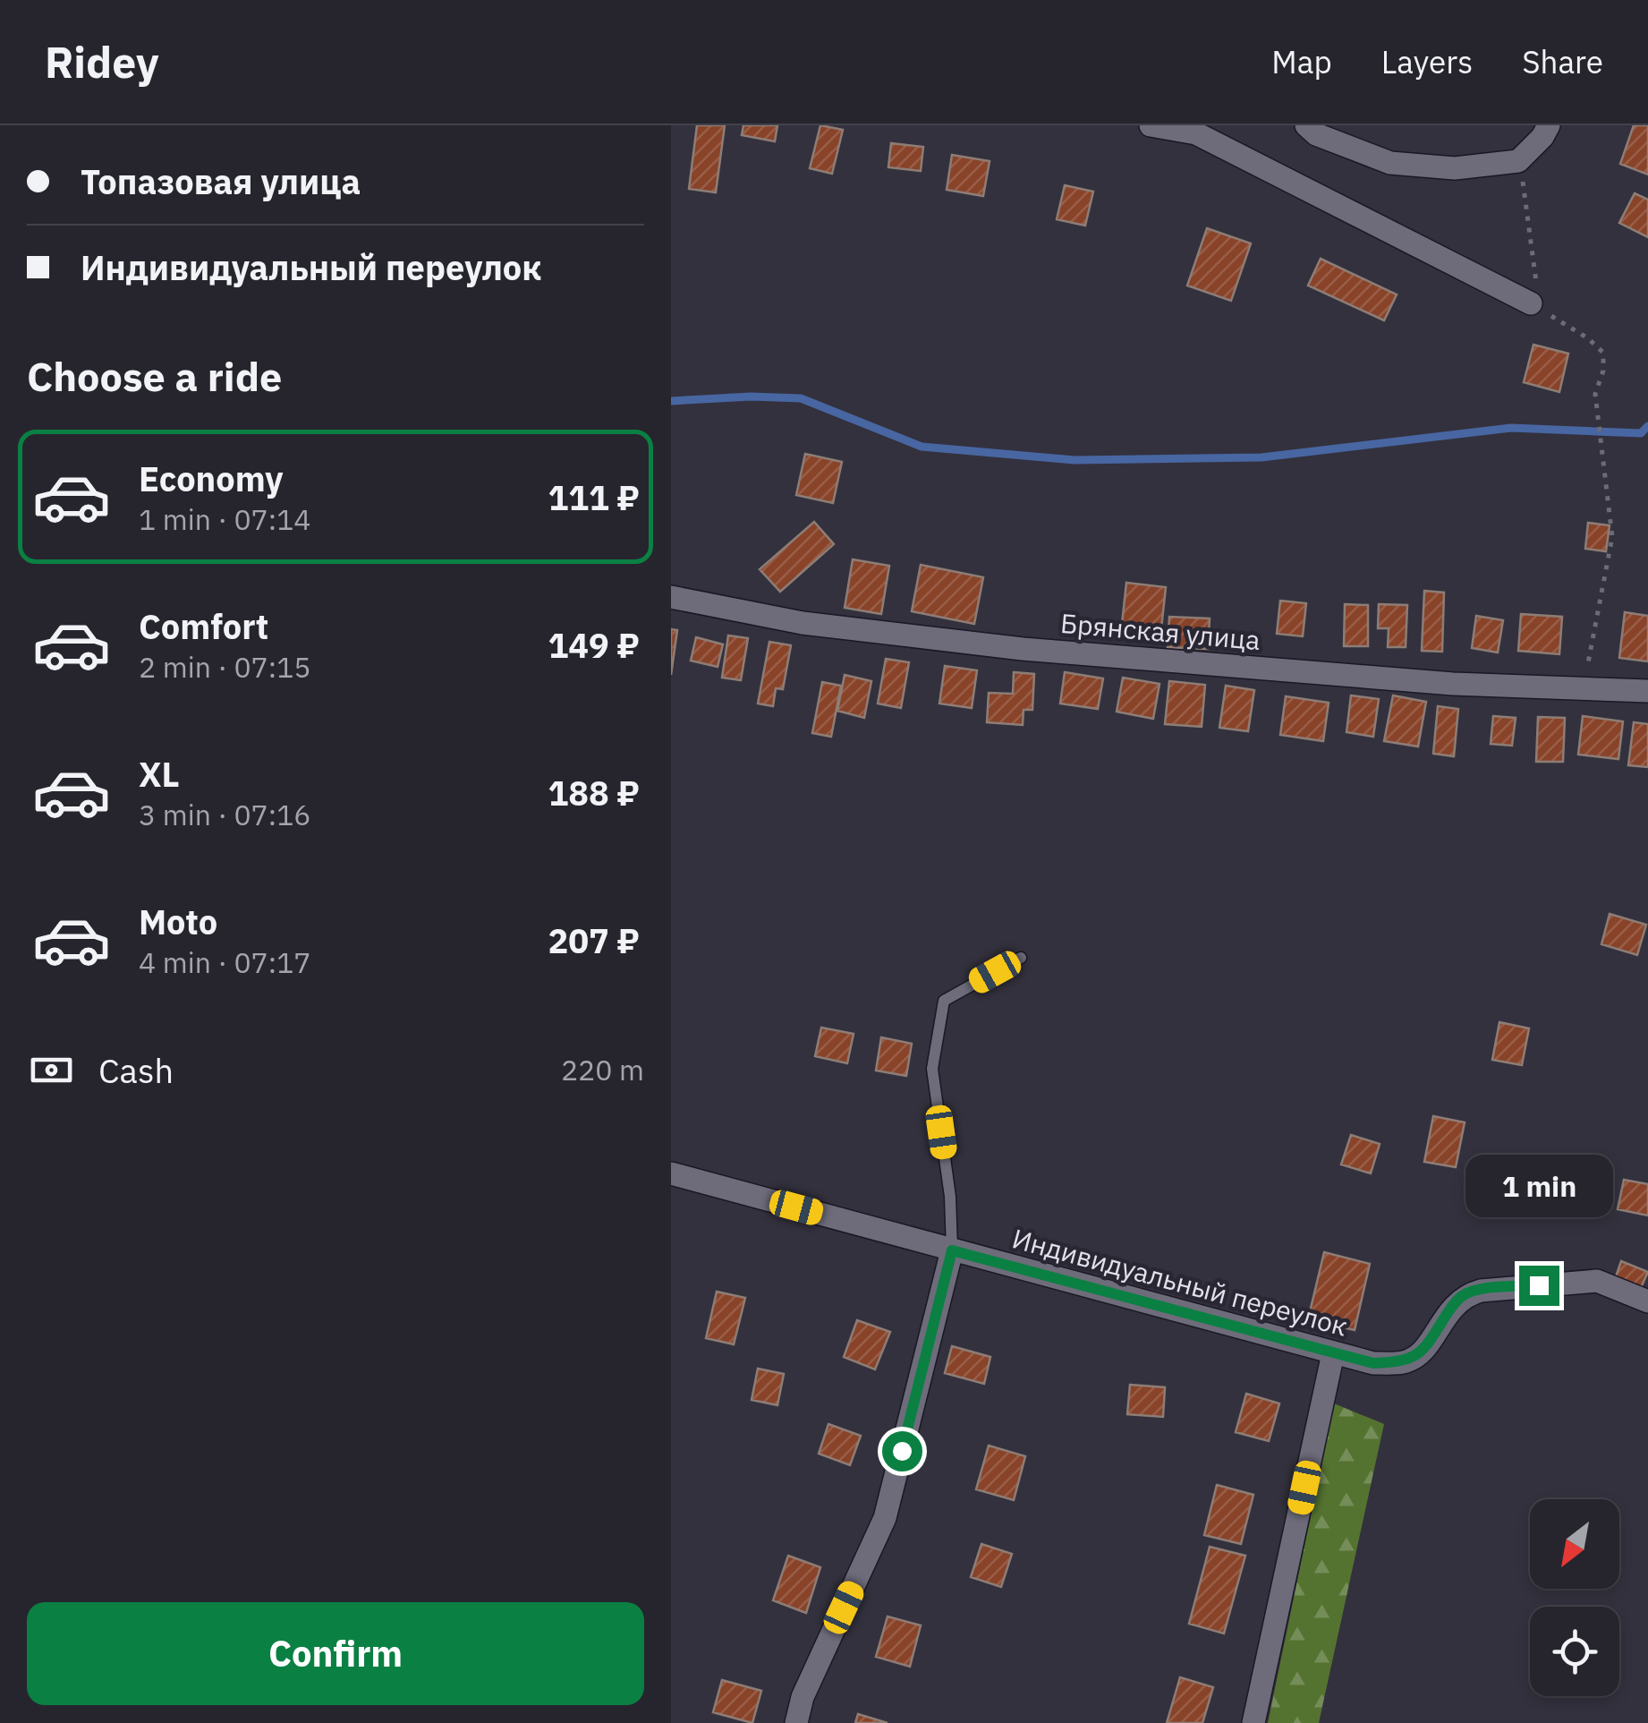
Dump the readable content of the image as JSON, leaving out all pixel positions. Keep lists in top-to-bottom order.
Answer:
{
  "streets": {
    "street": ["Брянская улица", "Индивидуальный переулок"]
  },
  "north": "bottom left",
  "page": {
    "header": "Ridey",
    "nav": ["Map", "Layers", "Share"],
    "banner": ["Топазовая улица", "Индивидуальный переулок"],
    "heading": "Choose a ride",
    "list": [
      {
        "name": "Economy",
        "note": "1 min · 07:14",
        "value": "111 ₽"
      },
      {
        "name": "Comfort",
        "note": "2 min · 07:15",
        "value": "149 ₽"
      },
      {
        "name": "XL",
        "note": "3 min · 07:16",
        "value": "188 ₽"
      },
      {
        "name": "Moto",
        "note": "4 min · 07:17",
        "value": "207 ₽"
      }
    ],
    "pay": ["Cash", "220 m"],
    "bubble": "1 min",
    "buttons": "Confirm"
  }
}
